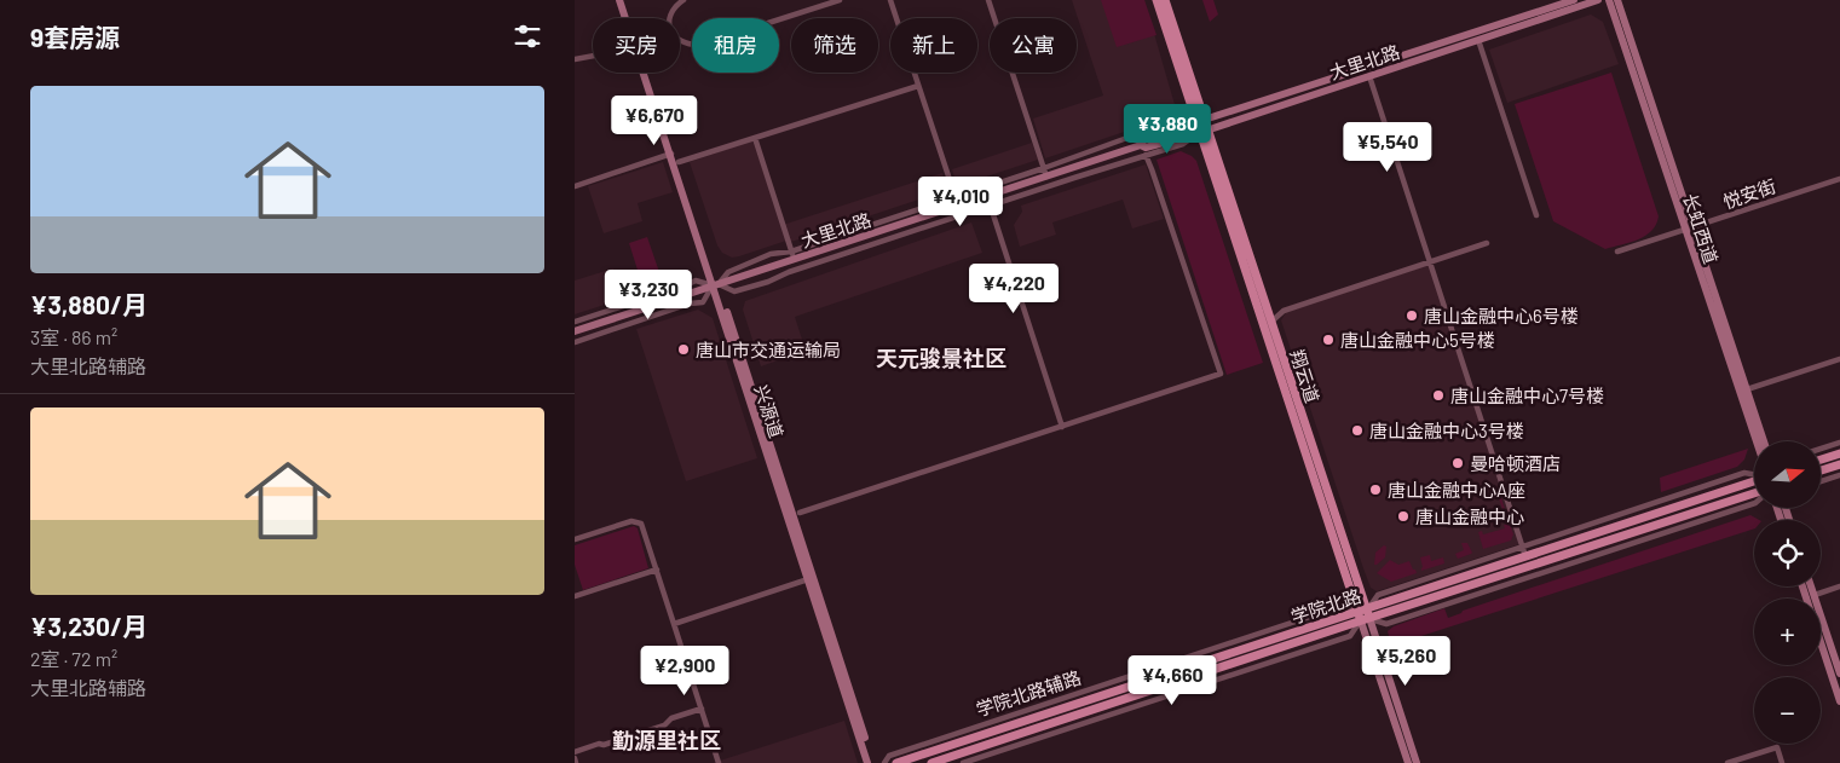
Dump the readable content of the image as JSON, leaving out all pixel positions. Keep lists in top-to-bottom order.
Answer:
{
  "streets": {
    "main road": [
      "大里北路",
      "长虹西道",
      "翔云道",
      "兴源道",
      "学院北路"
    ],
    "street": ["悦安街", "学院北路辅路"]
  },
  "crossings": [
    ["大里北路", "翔云道"],
    ["大里北路", "兴源道"],
    ["悦安街", "长虹西道"],
    ["翔云道", "学院北路"],
    ["翔云道", "学院北路辅路"],
    ["学院北路", "学院北路辅路"]
  ],
  "districts": ["天元骏景社区", "勤源里社区"],
  "places": [
    "唐山金融中心6号楼",
    "唐山金融中心5号楼",
    "唐山市交通运输局",
    "唐山金融中心7号楼",
    "唐山金融中心3号楼",
    "曼哈顿酒店",
    "唐山金融中心A座",
    "唐山金融中心"
  ],
  "north": "right",
  "page": {
    "heading": "9套房源",
    "chip": [
      "买房",
      "租房",
      "筛选",
      "新上",
      "公寓"
    ],
    "list": [
      {
        "name": "¥3,880/月",
        "note": "3室 · 86 m² · 大里北路辅路"
      },
      {
        "name": "¥3,230/月",
        "note": "2室 · 72 m² · 大里北路辅路"
      }
    ],
    "price": [
      "¥6,670",
      "¥3,880",
      "¥5,540",
      "¥4,010",
      "¥4,220",
      "¥3,230",
      "¥5,260",
      "¥2,900",
      "¥4,660"
    ],
    "map_buttons": ["+", "−"]
  }
}
